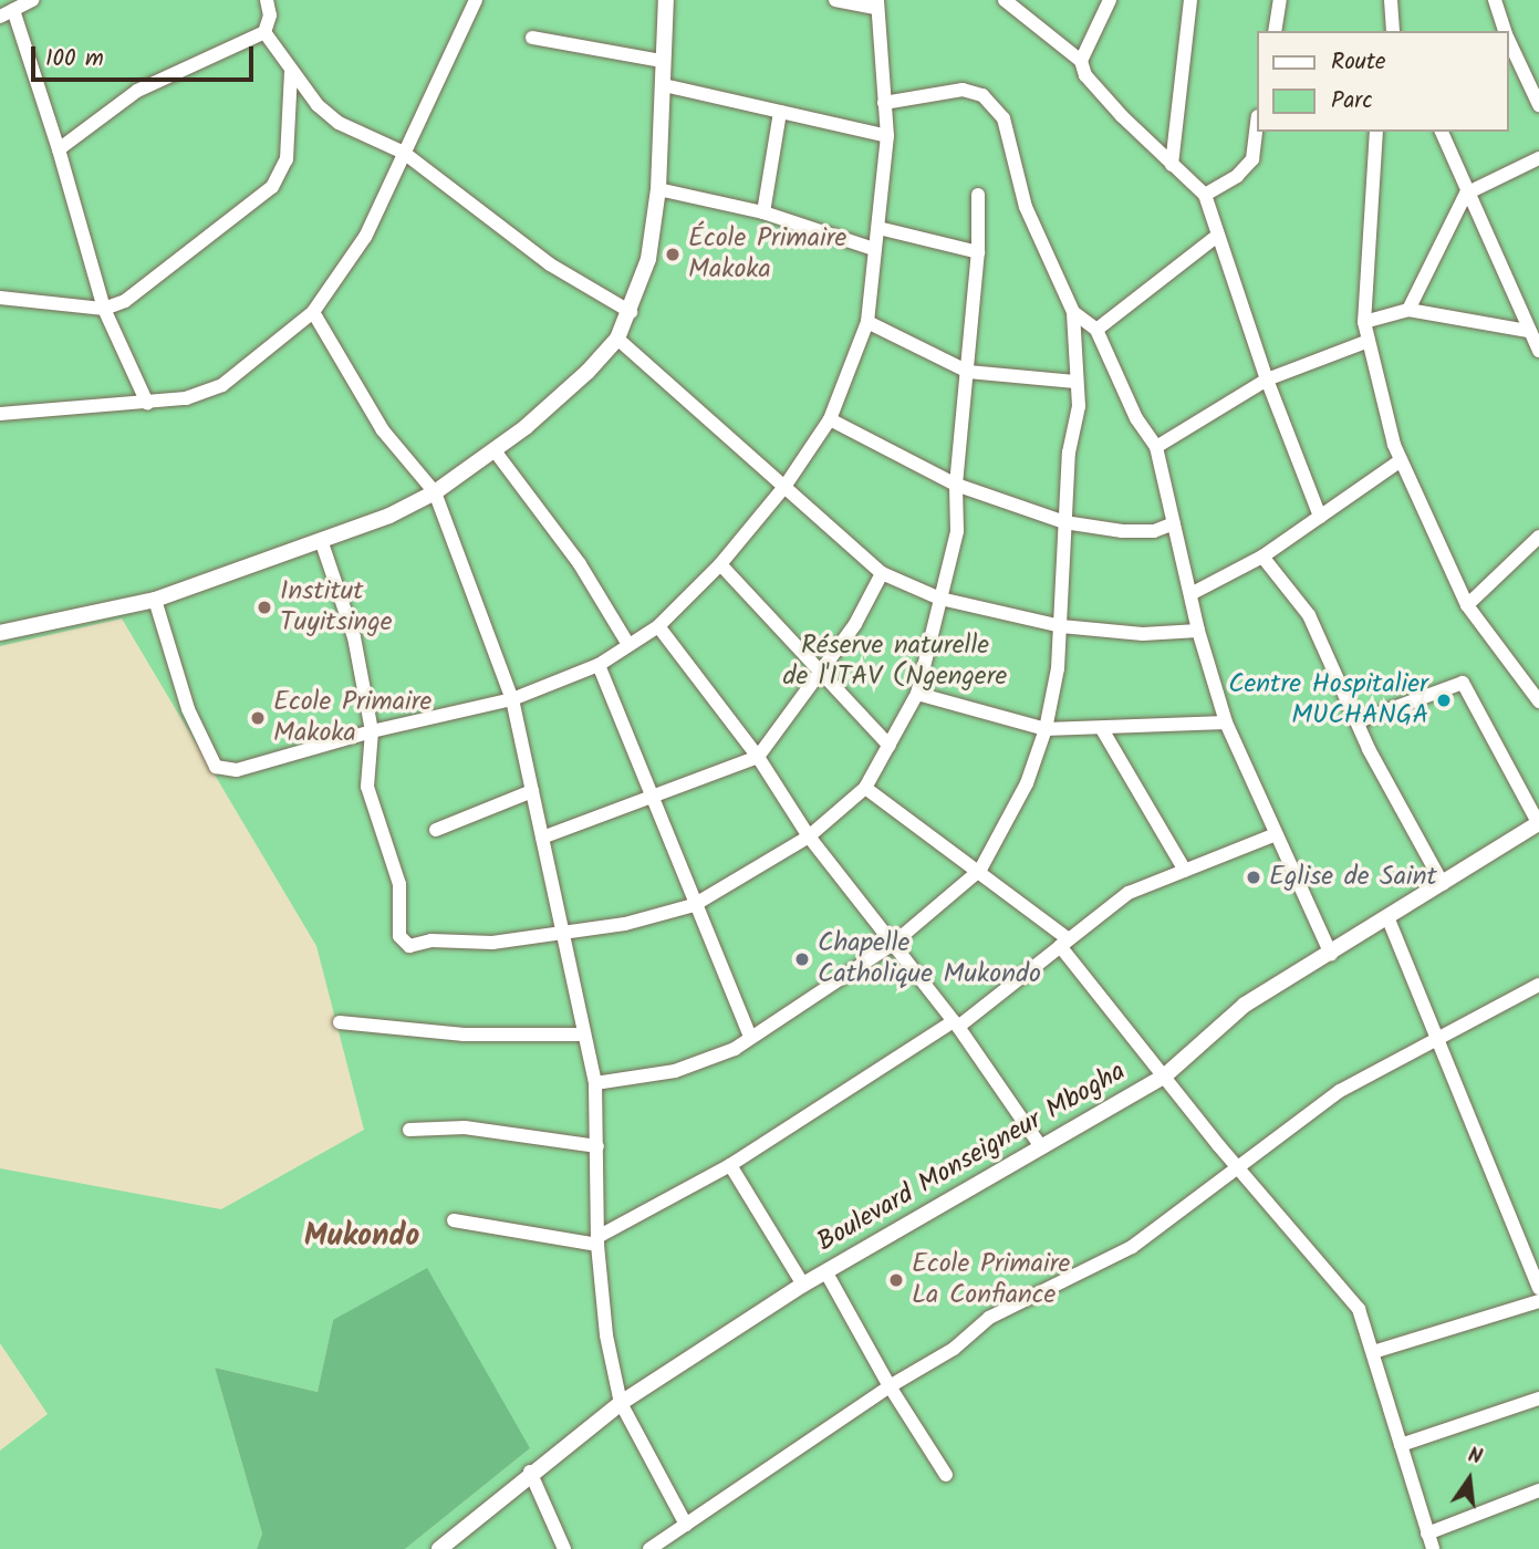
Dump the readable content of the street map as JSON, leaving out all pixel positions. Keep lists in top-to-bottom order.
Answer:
{
  "streets": {
    "street": ["Boulevard Monseigneur Mbogha"]
  },
  "districts": ["Mukondo"],
  "parks": ["Réserve naturelle de l'ITAV (Ngengere"],
  "places": [
    "École Primaire Makoka",
    "Institut Tuyitsinge",
    "Centre Hospitalier MUCHANGA",
    "Ecole Primaire Makoka",
    "Eglise de Saint",
    "Chapelle Catholique Mukondo",
    "Ecole Primaire La Confiance"
  ],
  "legend": ["Route", "Parc"],
  "scale_bar": "100 m",
  "north": "top"
}
